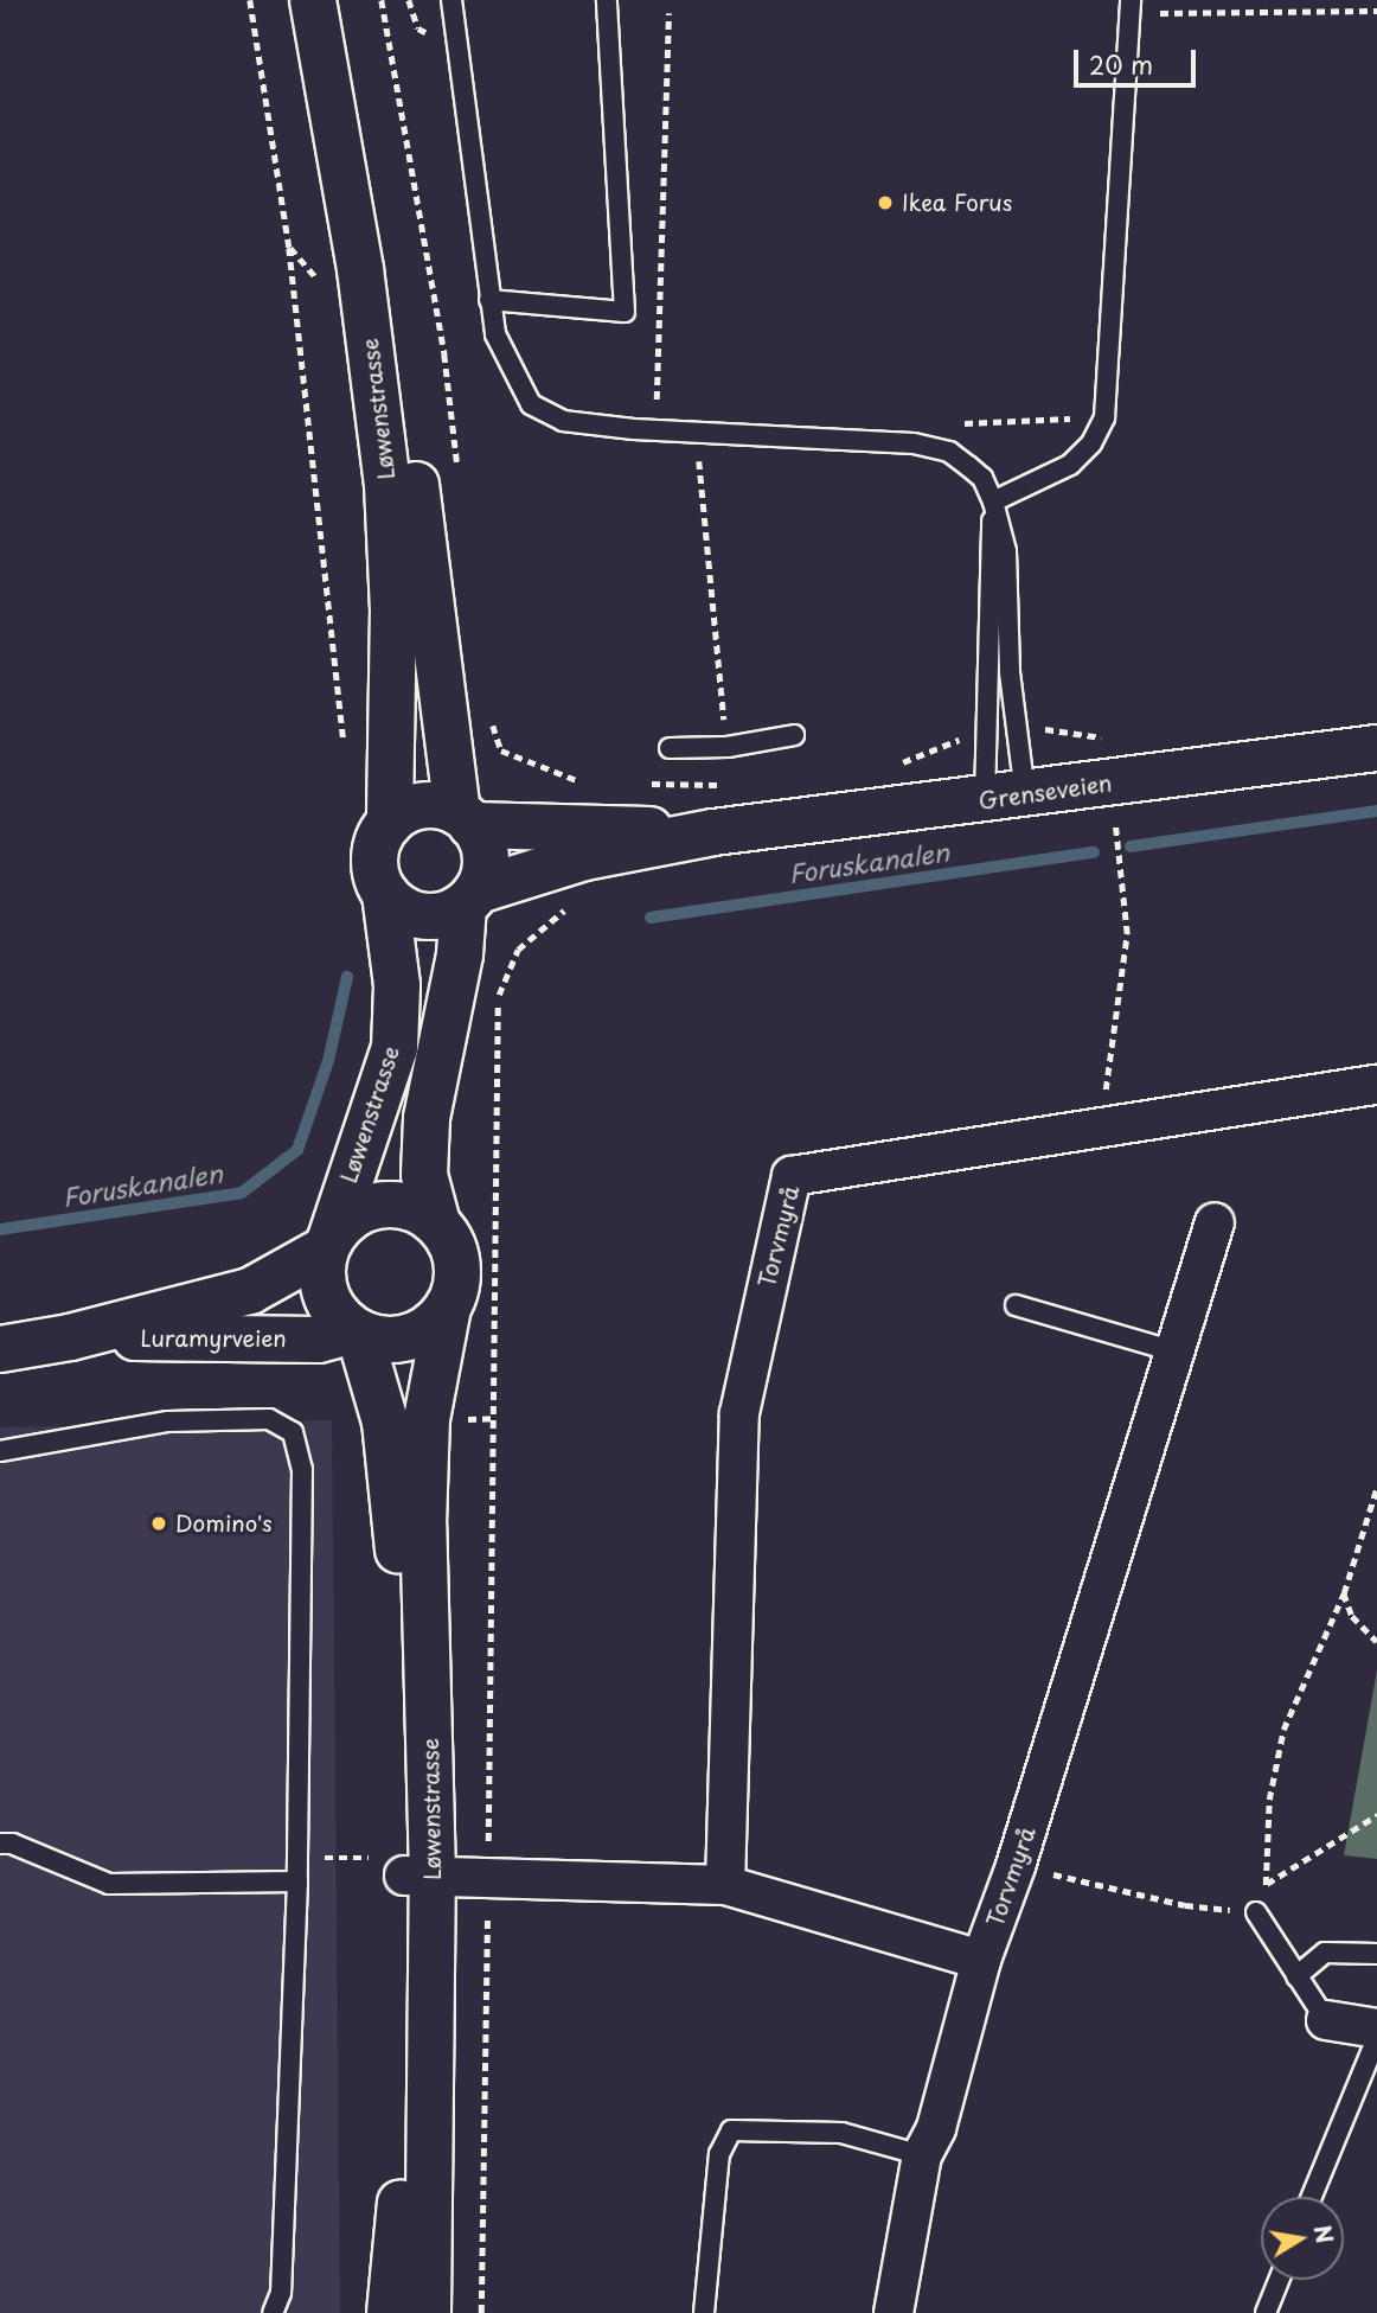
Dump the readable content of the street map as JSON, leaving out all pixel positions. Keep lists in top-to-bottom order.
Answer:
{
  "streets": {
    "main road": ["Løwenstrasse", "Grenseveien", "Luramyrveien"],
    "street": ["Torvmyrå"]
  },
  "crossings": [
    ["Løwenstrasse", "Grenseveien"],
    ["Løwenstrasse", "Luramyrveien"]
  ],
  "water": ["Foruskanalen"],
  "places": ["Ikea Forus", "Domino's"],
  "scale_bar": "20 m",
  "north": "right"
}
